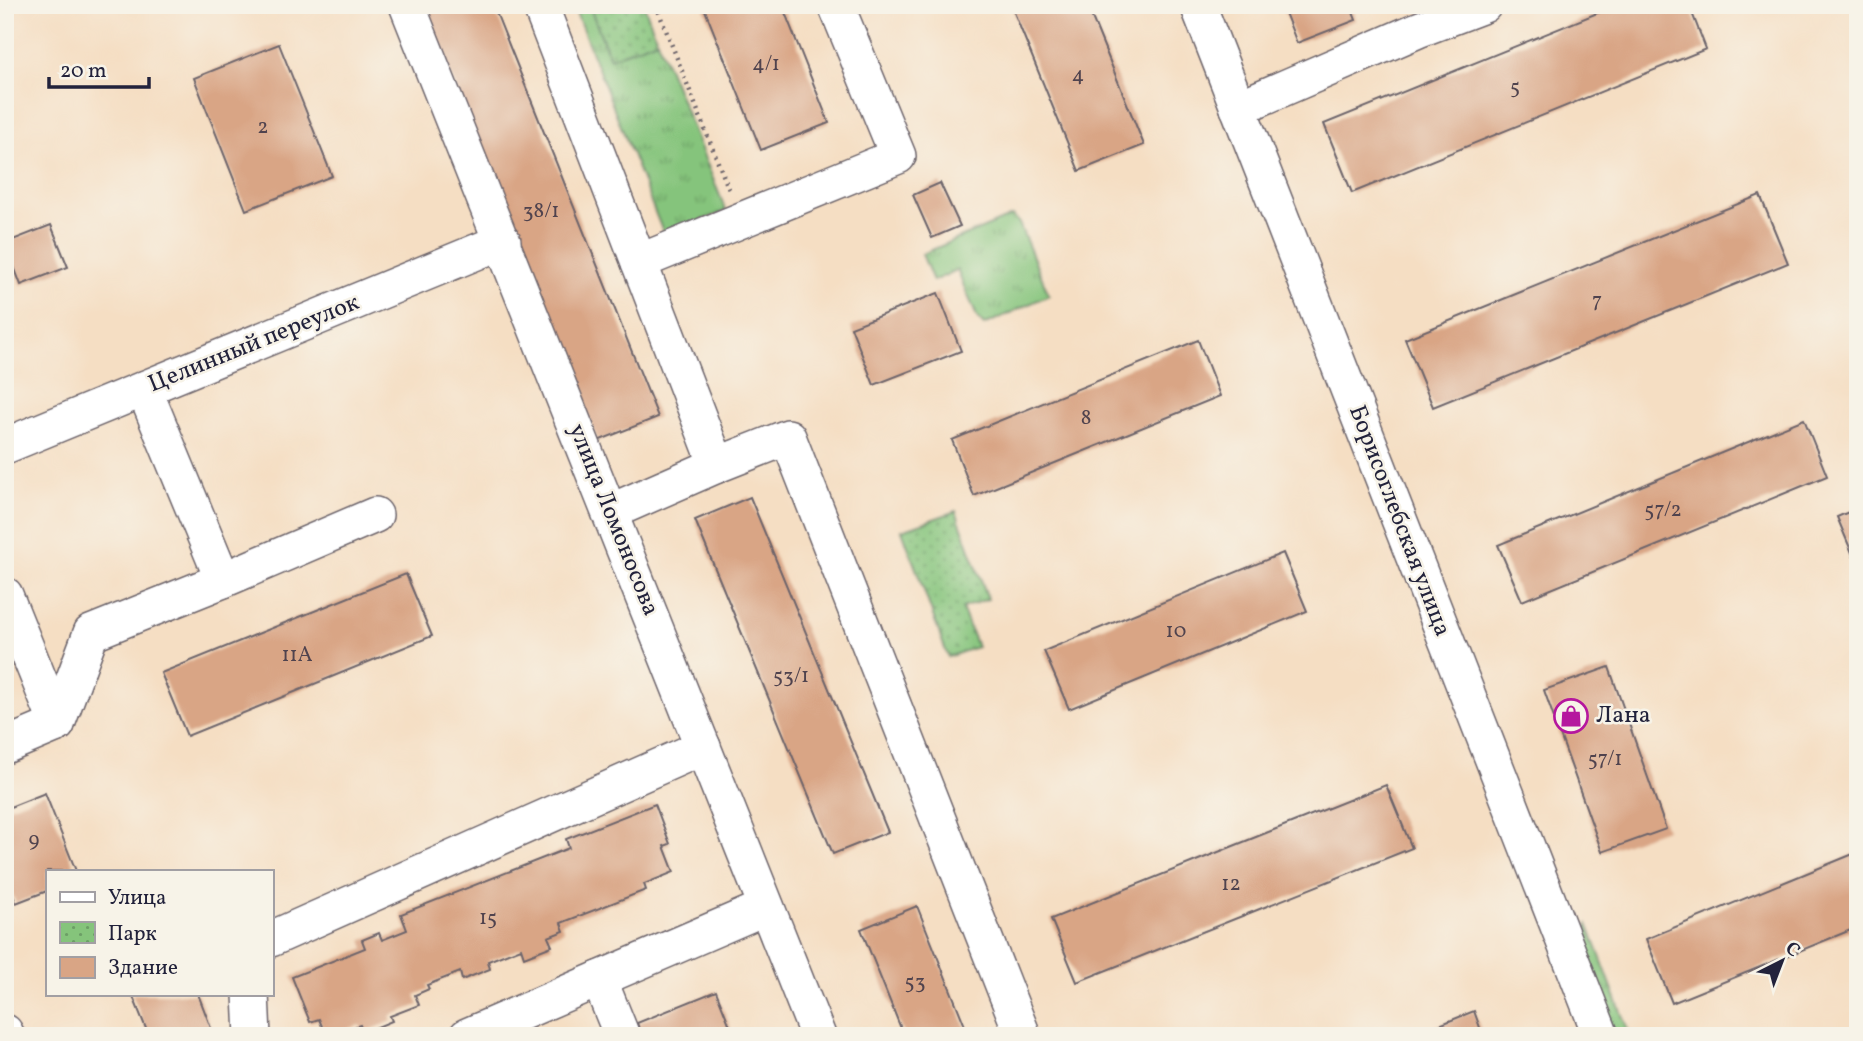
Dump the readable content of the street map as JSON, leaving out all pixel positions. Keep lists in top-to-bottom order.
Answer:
{
  "streets": {
    "street": ["Целинный переулок", "улица Ломоносова", "Борисоглебская улица"]
  },
  "crossings": [
    ["Целинный переулок", "улица Ломоносова"]
  ],
  "places": {
    "shop": ["Лана"]
  },
  "house_numbers": [
    "4/1",
    "4",
    "5",
    "2",
    "38/1",
    "7",
    "8",
    "57/2",
    "10",
    "11А",
    "53/1",
    "57/1",
    "9",
    "12",
    "15",
    "53"
  ],
  "legend": ["Улица", "Парк", "Здание"],
  "scale_bar": "20 m",
  "north": "top right"
}
